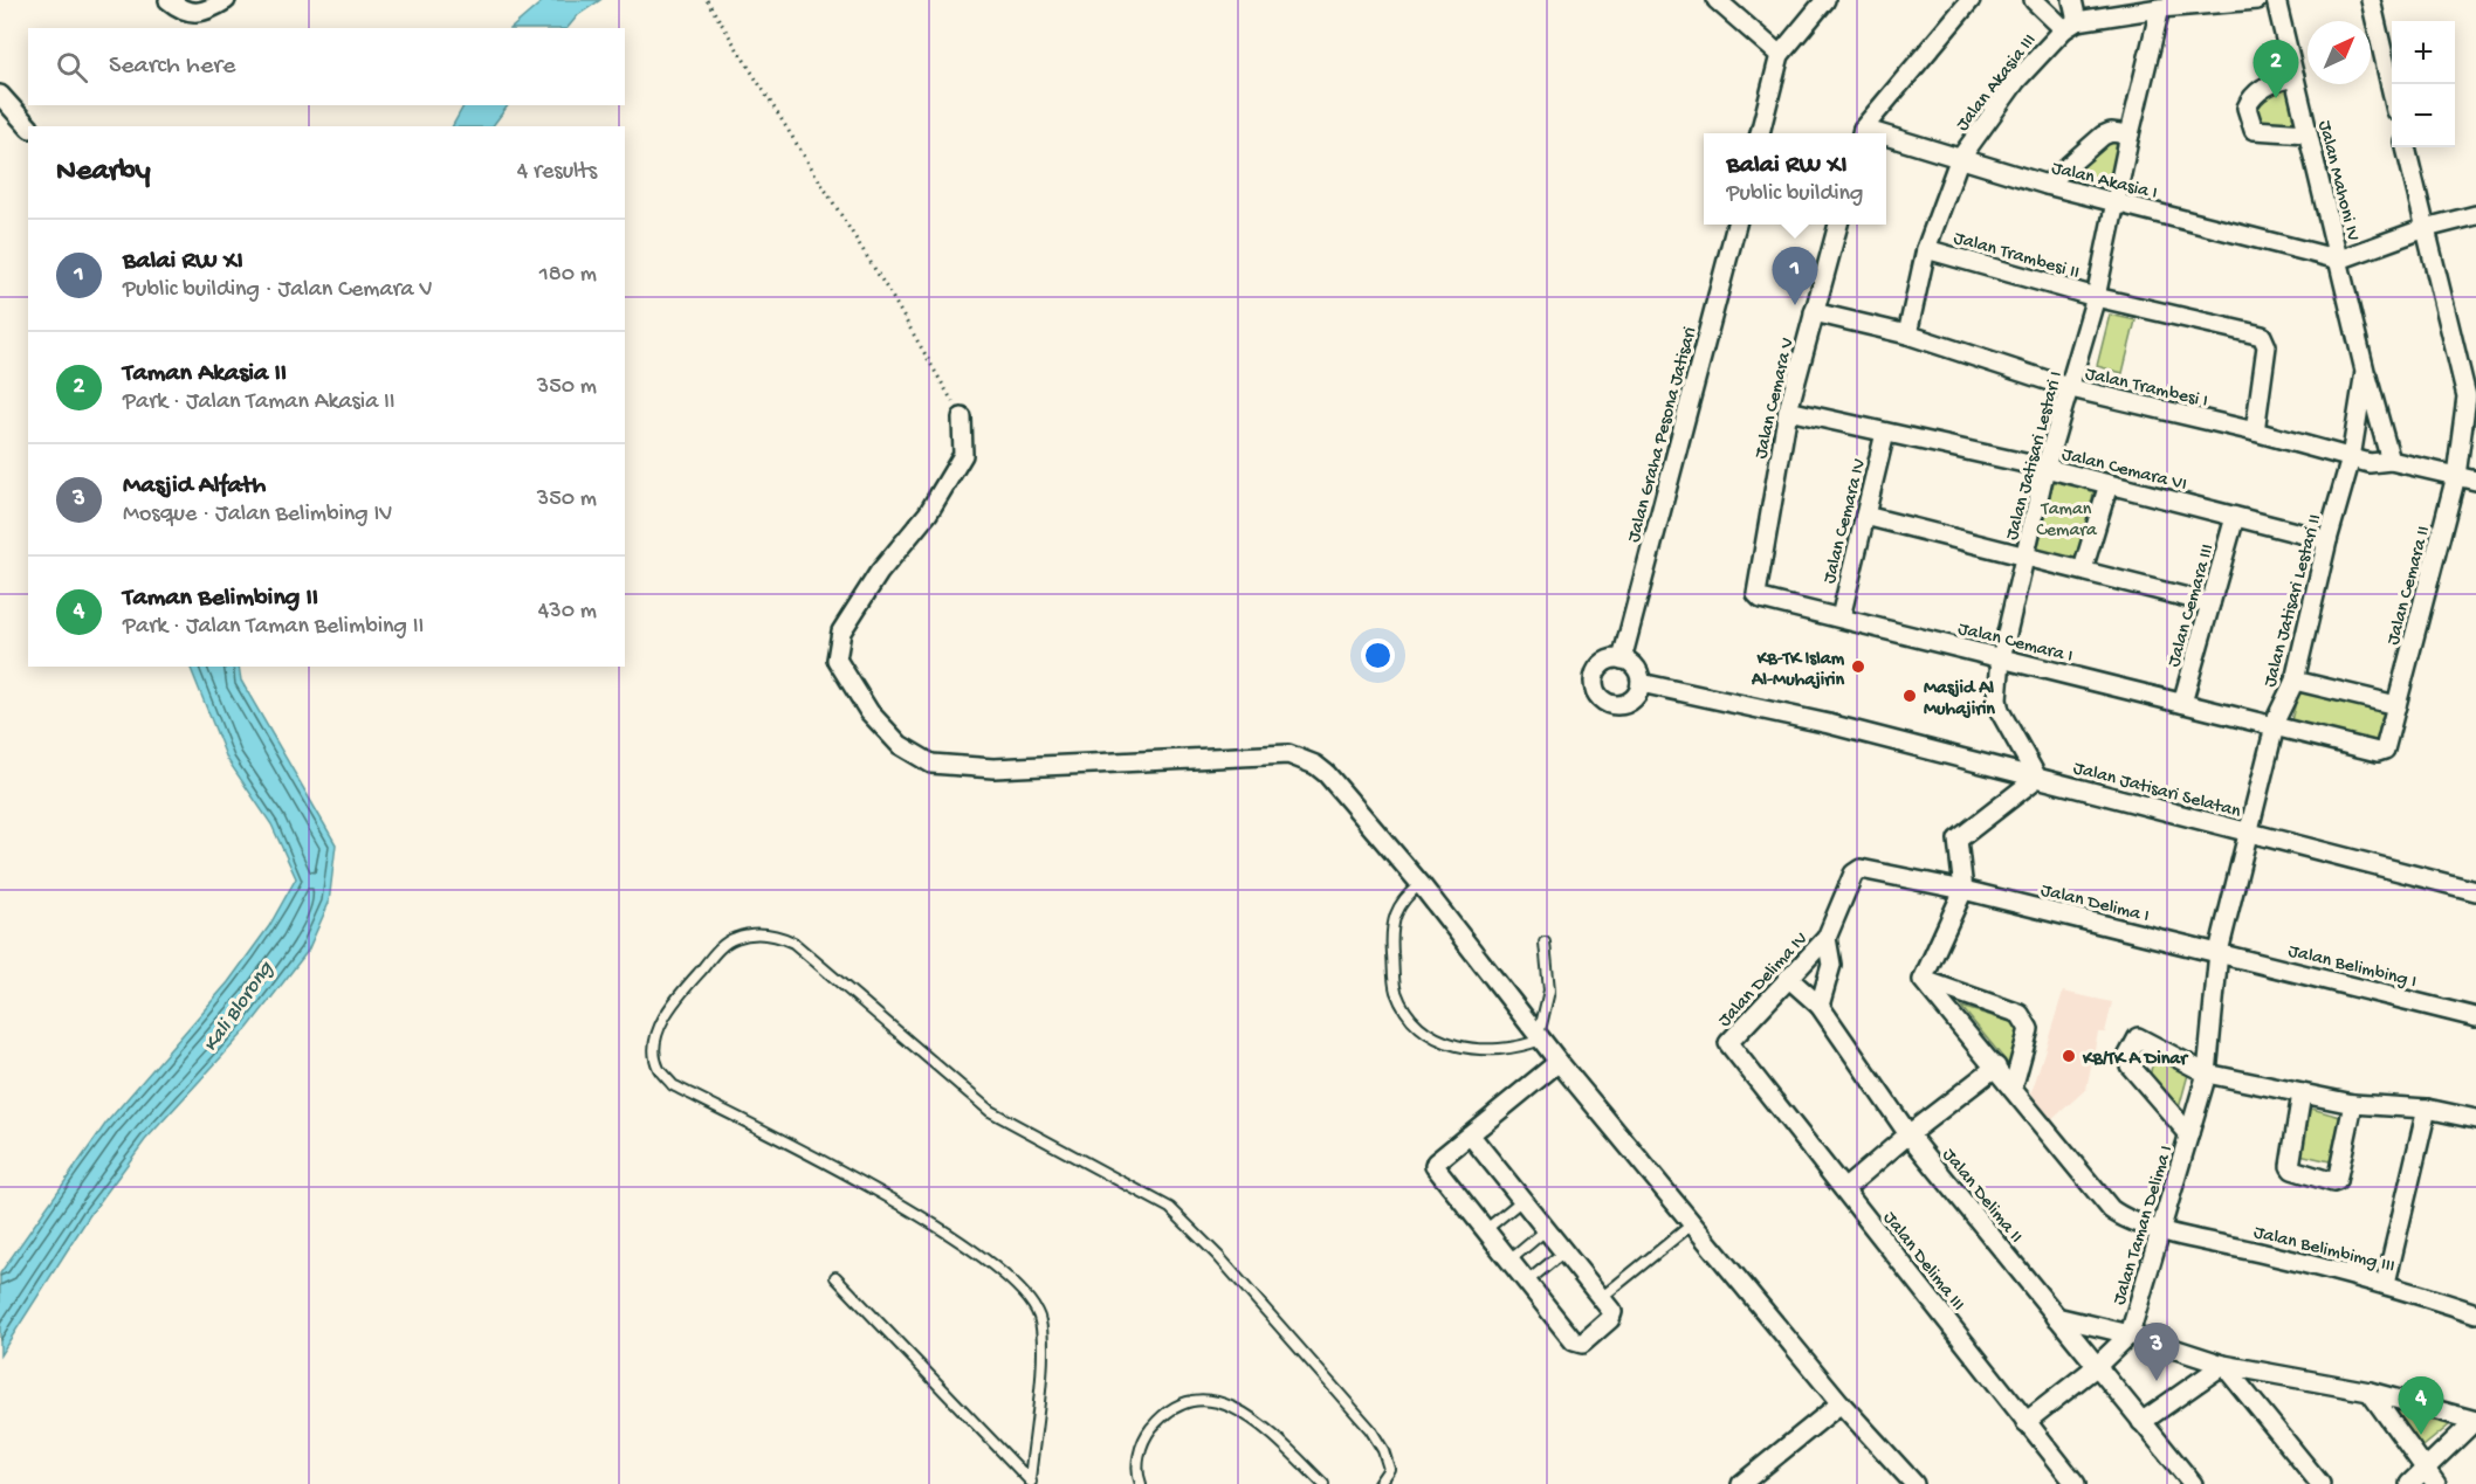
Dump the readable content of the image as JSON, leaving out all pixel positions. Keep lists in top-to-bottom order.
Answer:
{
  "streets": {
    "street": [
      "Jalan Akasia III",
      "Jalan Akasia I",
      "Jalan Mahoni IV",
      "Jalan Trambesi II",
      "Jalan Trambesi I",
      "Jalan Cemara V",
      "Jalan Graha Pesona Jatisari",
      "Jalan Jatisari Lestari I",
      "Jalan Cemara VI",
      "Jalan Cemara IV",
      "Jalan Cemara II",
      "Jalan Jatisari Lestari II",
      "Jalan Cemara III",
      "Jalan Cemara I",
      "Jalan Jatisari Selatan",
      "Jalan Delima I",
      "Jalan Belimbing I",
      "Jalan Delima IV",
      "Jalan Delima II",
      "Jalan Taman Delima I",
      "Jalan Belimbimg III",
      "Jalan Delima III"
    ]
  },
  "crossings": [
    ["Jalan Akasia III", "Jalan Akasia I"],
    ["Jalan Akasia III", "Jalan Trambesi II"],
    ["Jalan Akasia III", "Jalan Trambesi I"],
    ["Jalan Akasia I", "Jalan Mahoni IV"],
    ["Jalan Akasia I", "Jalan Jatisari Lestari I"],
    ["Jalan Mahoni IV", "Jalan Trambesi I"],
    ["Jalan Mahoni IV", "Jalan Jatisari Lestari II"],
    ["Jalan Trambesi II", "Jalan Trambesi I"],
    ["Jalan Trambesi II", "Jalan Jatisari Lestari I"],
    ["Jalan Trambesi I", "Jalan Cemara V"],
    ["Jalan Trambesi I", "Jalan Jatisari Lestari I"],
    ["Jalan Trambesi I", "Jalan Jatisari Lestari II"],
    ["Jalan Cemara V", "Jalan Cemara VI"],
    ["Jalan Cemara V", "Jalan Cemara I"],
    ["Jalan Graha Pesona Jatisari", "Jalan Jatisari Selatan"],
    ["Jalan Jatisari Lestari I", "Jalan Cemara VI"],
    ["Jalan Jatisari Lestari I", "Jalan Cemara I"],
    ["Jalan Jatisari Lestari I", "Jalan Jatisari Selatan"],
    ["Jalan Cemara VI", "Jalan Cemara IV"],
    ["Jalan Cemara VI", "Jalan Jatisari Lestari II"],
    ["Jalan Cemara VI", "Jalan Cemara III"],
    ["Jalan Cemara IV", "Jalan Cemara I"],
    ["Jalan Cemara II", "Jalan Jatisari Lestari II"],
    ["Jalan Cemara II", "Jalan Cemara I"],
    ["Jalan Jatisari Lestari II", "Jalan Cemara I"],
    ["Jalan Jatisari Lestari II", "Jalan Jatisari Selatan"],
    ["Jalan Jatisari Lestari II", "Jalan Delima I"],
    ["Jalan Jatisari Lestari II", "Jalan Belimbing I"],
    ["Jalan Jatisari Lestari II", "Jalan Taman Delima I"],
    ["Jalan Cemara III", "Jalan Cemara I"],
    ["Jalan Delima I", "Jalan Belimbing I"],
    ["Jalan Delima I", "Jalan Delima IV"],
    ["Jalan Delima IV", "Jalan Delima II"],
    ["Jalan Delima IV", "Jalan Delima III"],
    ["Jalan Delima II", "Jalan Taman Delima I"],
    ["Jalan Taman Delima I", "Jalan Belimbimg III"]
  ],
  "water": ["Kali Blorong"],
  "parks": ["Taman Cemara"],
  "places": ["KB-TK Islam Al-Muhajirin", "Masjid Al Muhajirin", "KB/TK A Dinar"],
  "north": "top right",
  "page": {
    "map_buttons": ["+", "−"],
    "search": "Search here",
    "pins": [
      "2",
      "1",
      "3",
      "4"
    ],
    "heading": ["Nearby", "4 results"],
    "popup": ["Balai RW XI", "Public building"],
    "list": [
      {
        "mark": "1",
        "name": "Balai RW XI",
        "note": "Public building · Jalan Cemara V",
        "value": "180 m"
      },
      {
        "mark": "2",
        "name": "Taman Akasia II",
        "note": "Park · Jalan Taman Akasia II",
        "value": "350 m"
      },
      {
        "mark": "3",
        "name": "Masjid Alfath",
        "note": "Mosque · Jalan Belimbing IV",
        "value": "350 m"
      },
      {
        "mark": "4",
        "name": "Taman Belimbing II",
        "note": "Park · Jalan Taman Belimbing II",
        "value": "430 m"
      }
    ]
  }
}
